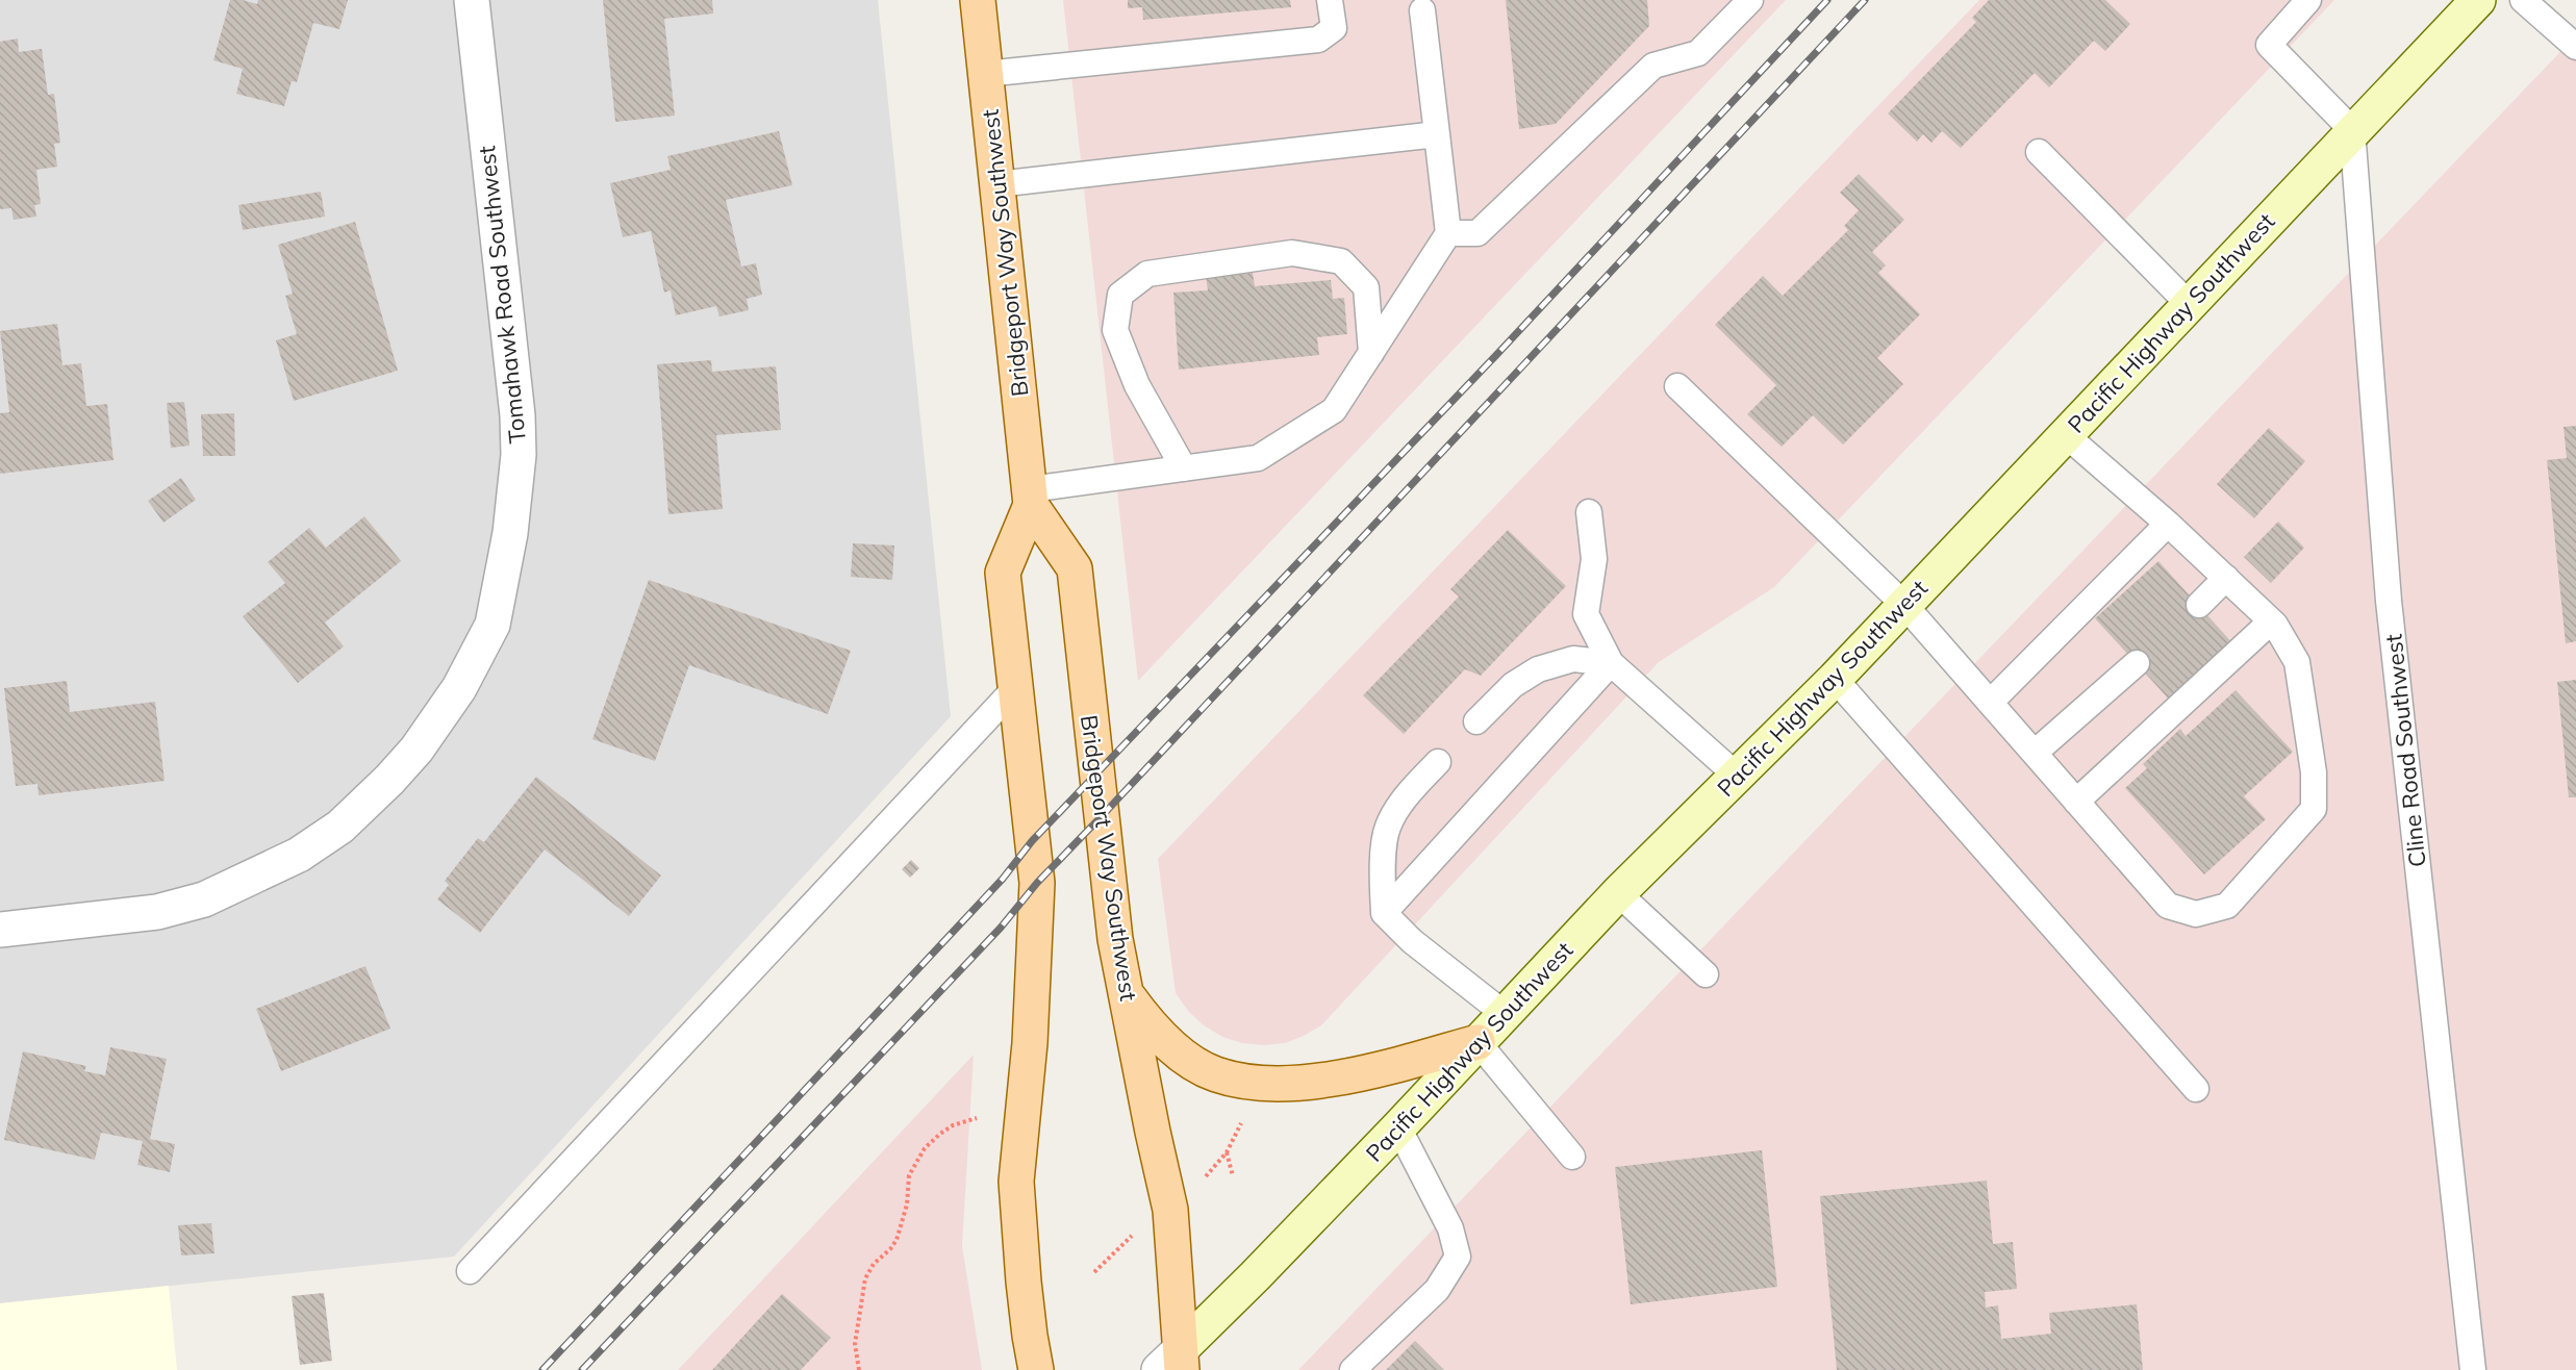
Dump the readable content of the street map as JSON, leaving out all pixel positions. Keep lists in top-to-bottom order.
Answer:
{
  "streets": {
    "main road": ["Bridgeport Way Southwest", "Pacific Highway Southwest"],
    "street": ["Tomahawk Road Southwest"],
    "lane": ["Cline Road Southwest"]
  },
  "crossings": [
    ["Bridgeport Way Southwest", "Pacific Highway Southwest"],
    ["Pacific Highway Southwest", "Cline Road Southwest"]
  ]
}
